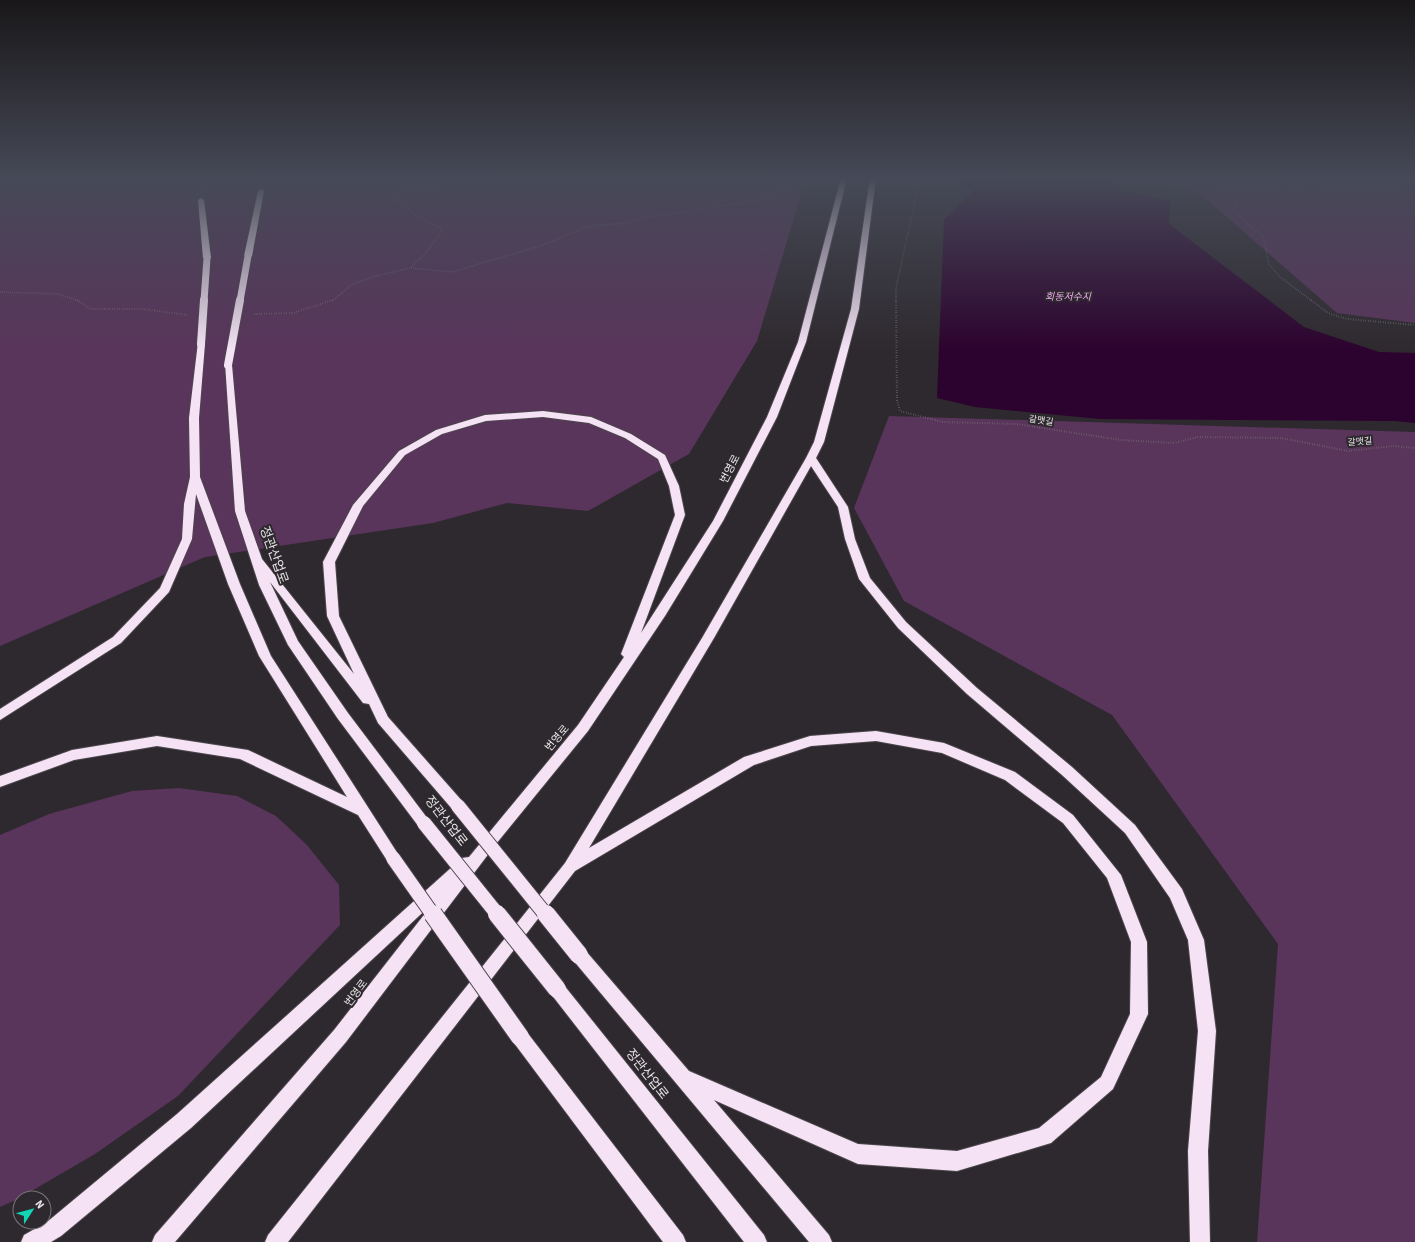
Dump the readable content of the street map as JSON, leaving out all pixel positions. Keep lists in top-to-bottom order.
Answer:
{
  "streets": {
    "highway": ["번영로", "정관산업로"],
    "path": ["갈맷길"]
  },
  "water": ["회동저수지"],
  "north": "top right"
}
